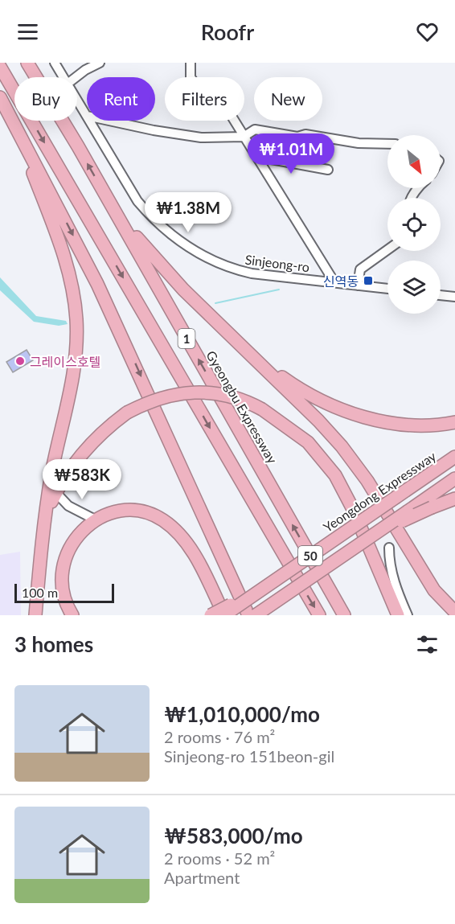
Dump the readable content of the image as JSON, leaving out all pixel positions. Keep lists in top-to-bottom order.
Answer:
{
  "streets": {
    "highway": [
      "1",
      "Gyeongbu Expressway",
      "Yeongdong Expressway",
      "50"
    ],
    "street": ["Sinjeong-ro"]
  },
  "places": {
    "transit": ["신역동"],
    "other": ["그레이스호텔"]
  },
  "scale_bar": "100 m",
  "north": "bottom right",
  "page": {
    "header": "Roofr",
    "chip": [
      "Buy",
      "Rent",
      "Filters",
      "New"
    ],
    "price": ["₩1.01M", "₩1.38M", "₩583K"],
    "scale": "100 m",
    "heading": "3 homes",
    "list": [
      {
        "name": "₩1,010,000/mo",
        "note": "2 rooms · 76 m² · Sinjeong-ro 151beon-gil"
      },
      {
        "name": "₩583,000/mo",
        "note": "2 rooms · 52 m² · Apartment"
      }
    ]
  }
}
